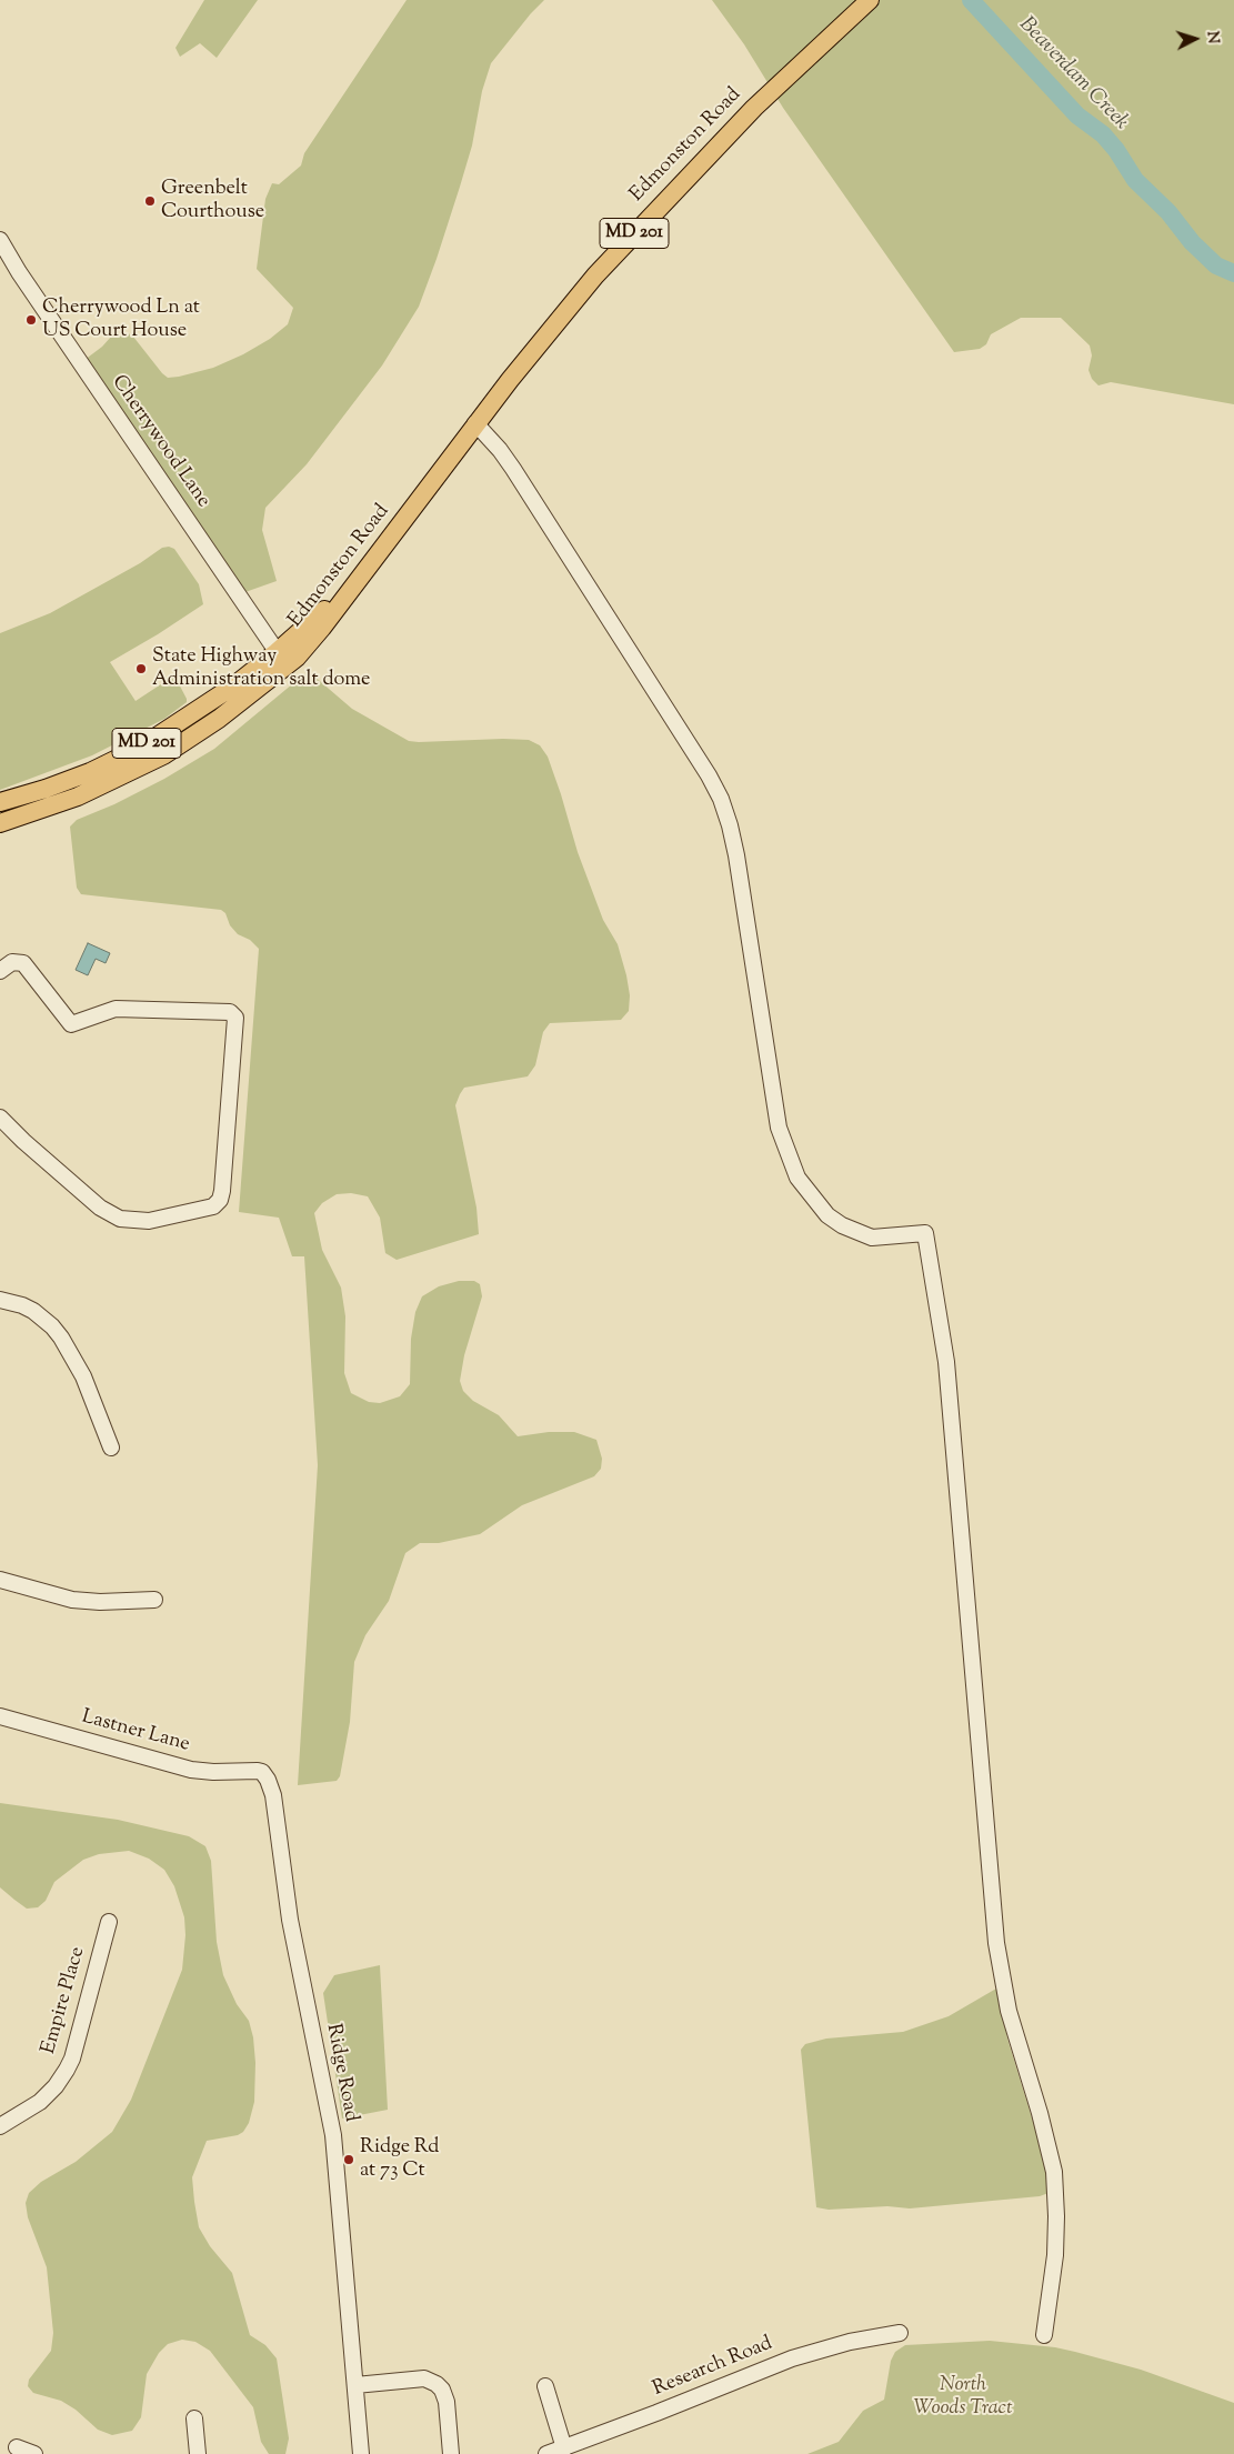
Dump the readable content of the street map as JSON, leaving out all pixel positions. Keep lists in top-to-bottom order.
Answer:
{
  "streets": {
    "main road": ["Edmonston Road", "MD 201"],
    "street": [
      "Cherrywood Lane",
      "Lastner Lane",
      "Empire Place",
      "Ridge Road",
      "Research Road"
    ]
  },
  "crossings": [
    ["Edmonston Road", "MD 201"],
    ["Edmonston Road", "Cherrywood Lane"],
    ["MD 201", "Cherrywood Lane"],
    ["Lastner Lane", "Ridge Road"]
  ],
  "water": ["Beaverdam Creek"],
  "parks": ["North Woods Tract"],
  "places": [
    "Greenbelt Courthouse",
    "Cherrywood Ln at US Court House",
    "State Highway Administration salt dome",
    "Ridge Rd at 73 Ct"
  ],
  "north": "right"
}
